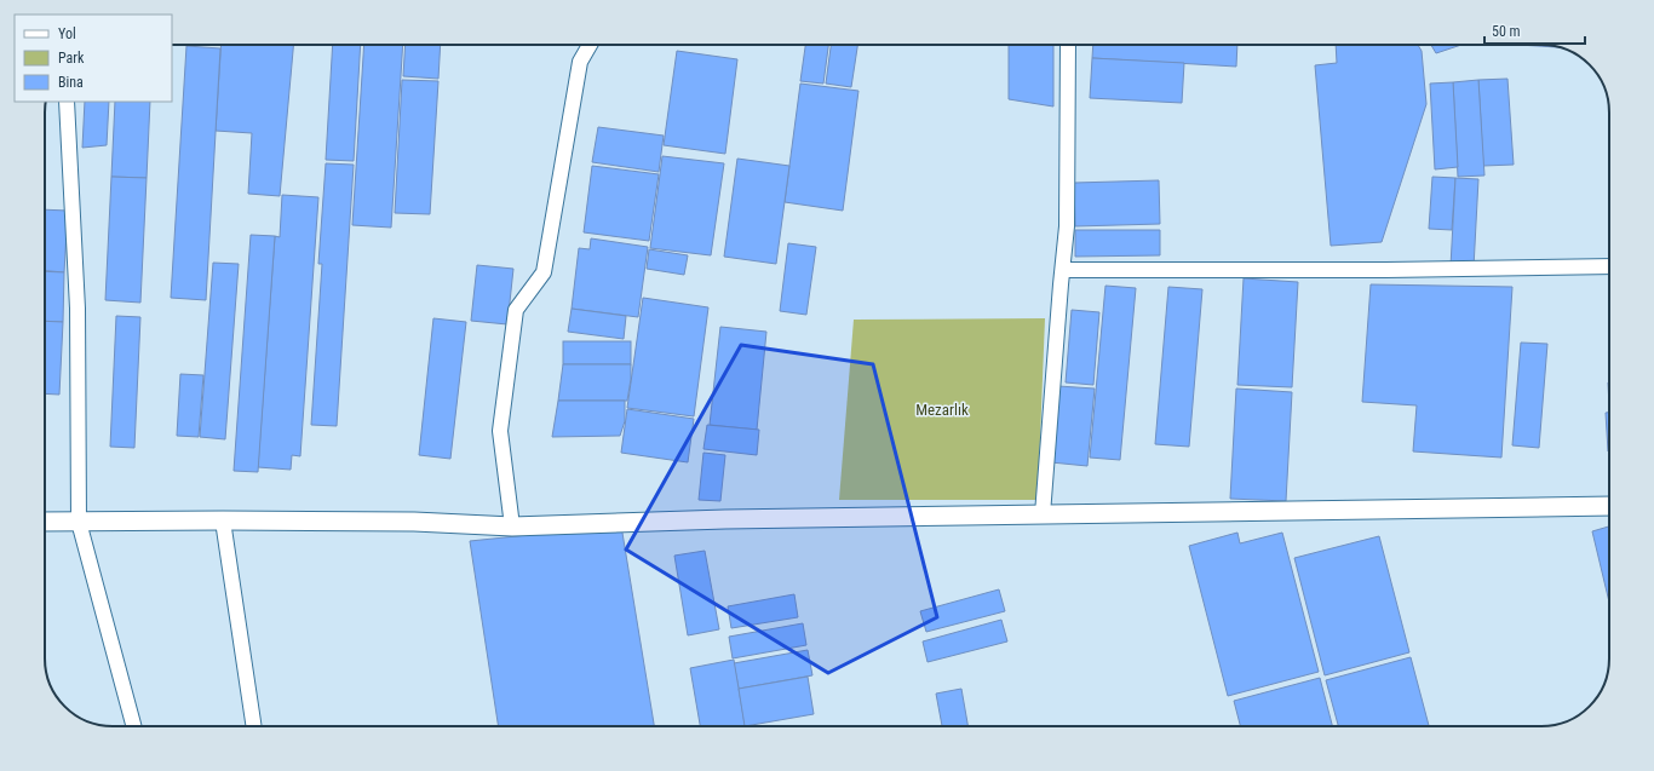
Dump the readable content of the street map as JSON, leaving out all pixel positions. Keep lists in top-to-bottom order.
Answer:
{
  "parks": ["Mezarlık"],
  "legend": ["Yol", "Park", "Bina"],
  "scale_bar": "50 m"
}
